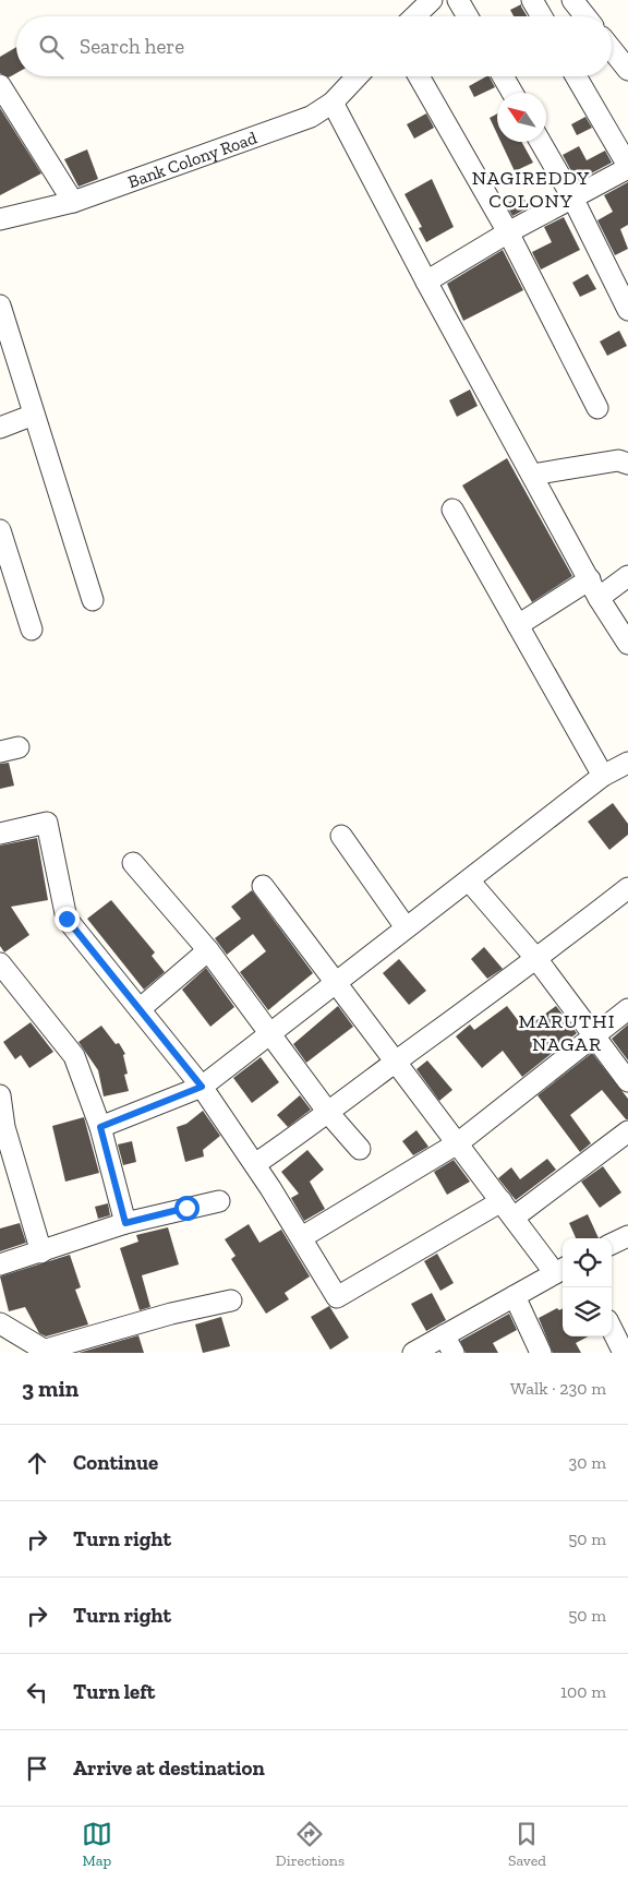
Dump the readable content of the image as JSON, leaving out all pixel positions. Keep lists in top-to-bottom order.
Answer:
{
  "streets": {
    "street": ["Bank Colony Road"]
  },
  "districts": ["NAGIREDDY COLONY", "MARUTHI NAGAR"],
  "north": "top left",
  "page": {
    "search": "Search here",
    "heading": ["3 min", "Walk · 230 m"],
    "list": [
      ["Continue", "30 m"],
      ["Turn right", "50 m"],
      ["Turn right", "50 m"],
      ["Turn left", "100 m"],
      "Arrive at destination"
    ],
    "nav": ["Map", "Directions", "Saved"]
  }
}
